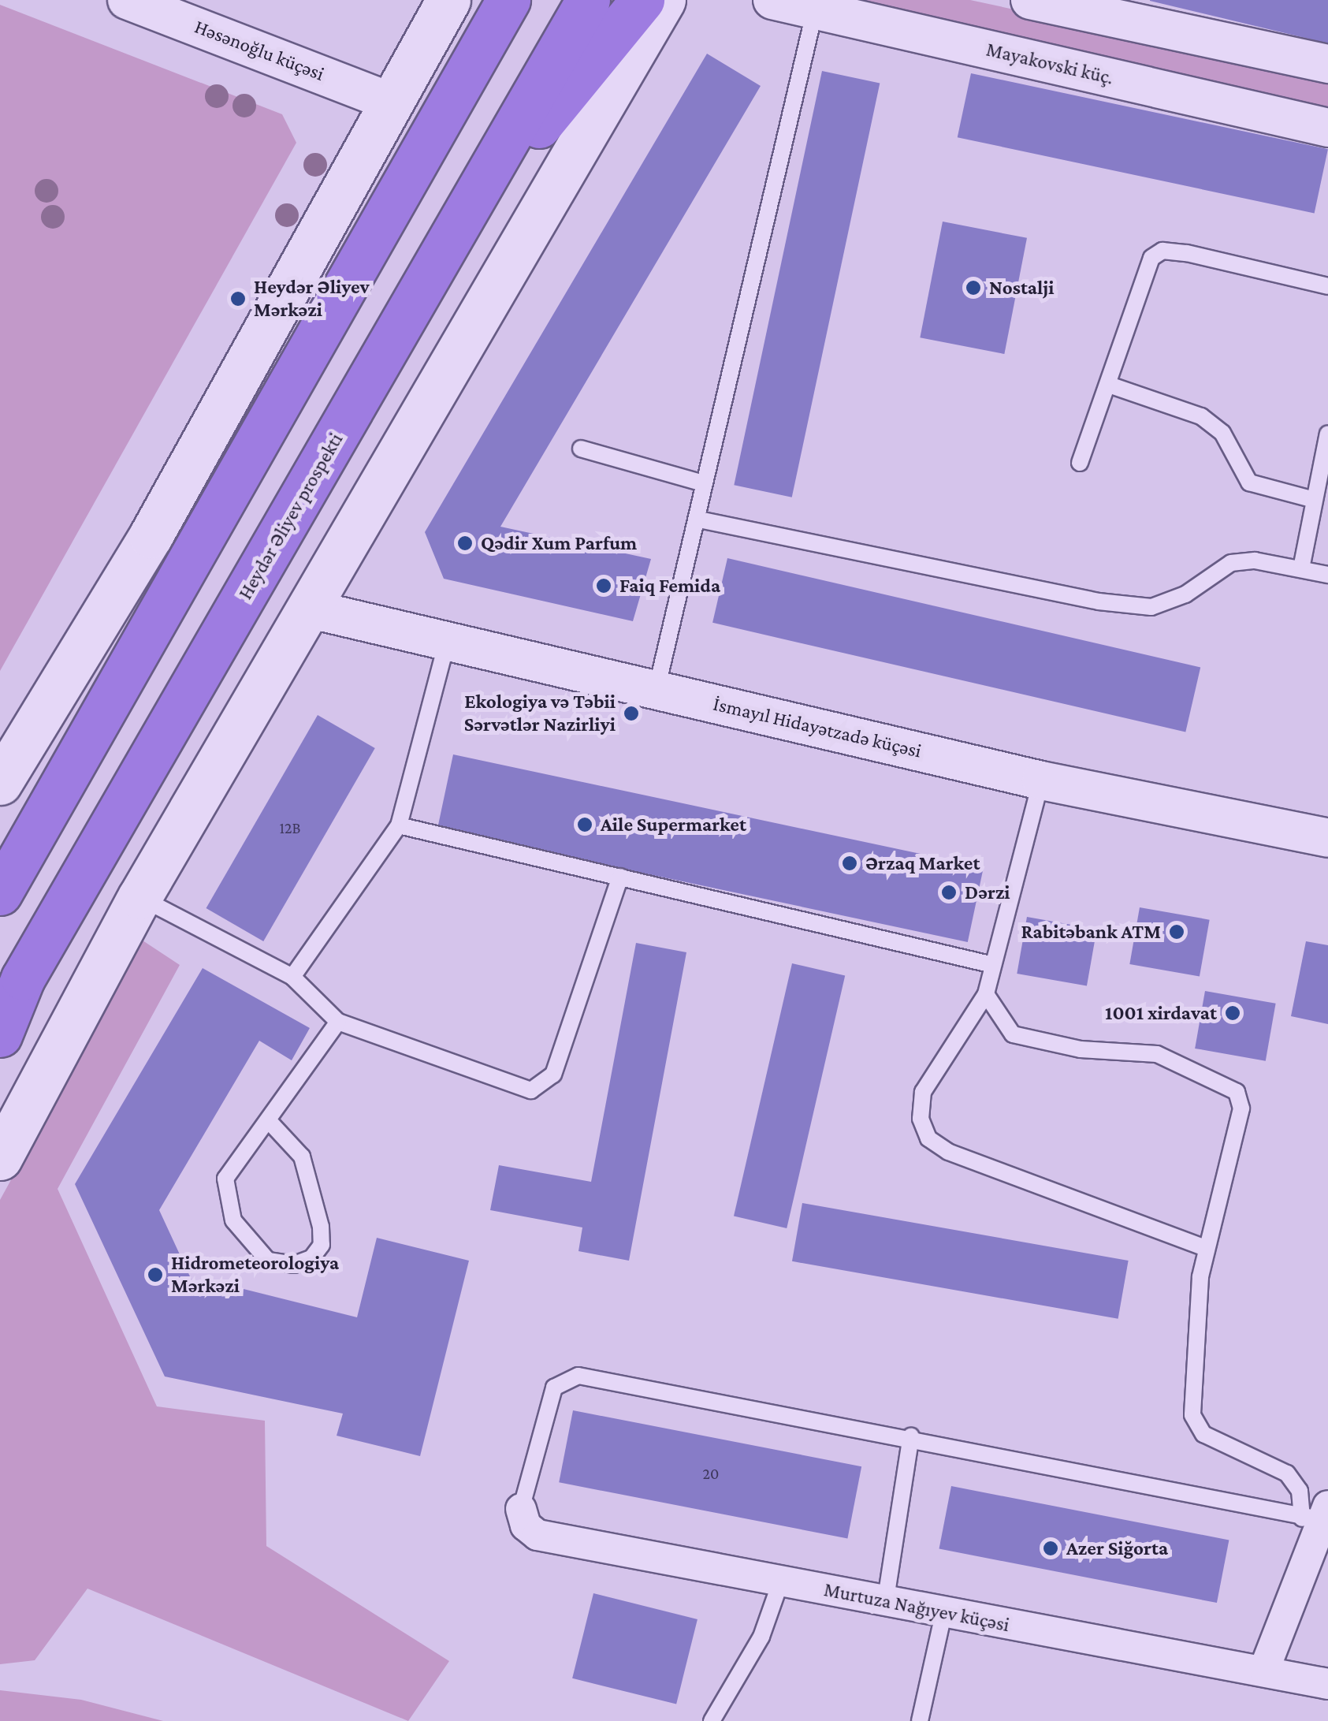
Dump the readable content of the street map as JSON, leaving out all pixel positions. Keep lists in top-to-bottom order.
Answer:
{
  "streets": {
    "highway": ["Heydər Əliyev prospekti"],
    "street": [
      "Həsənoğlu küçəsi",
      "Mayakovski küç.",
      "İsmayıl Hidayətzadə küçəsi",
      "Murtuza Nağıyev küçəsi"
    ]
  },
  "places": [
    "Nostalji",
    "Heydər Əliyev Mərkəzi",
    "Qədir Xum Parfum",
    "Faiq Femida",
    "Ekologiya və Təbii Sərvətlər Nazirliyi",
    "Aile Supermarket",
    "Ərzaq Market",
    "Dərzi",
    "Rabitəbank ATM",
    "1001 xirdavat",
    "Hidrometeorologiya Mərkəzi",
    "Azer Siğorta"
  ],
  "house_numbers": ["12B", "20"]
}
